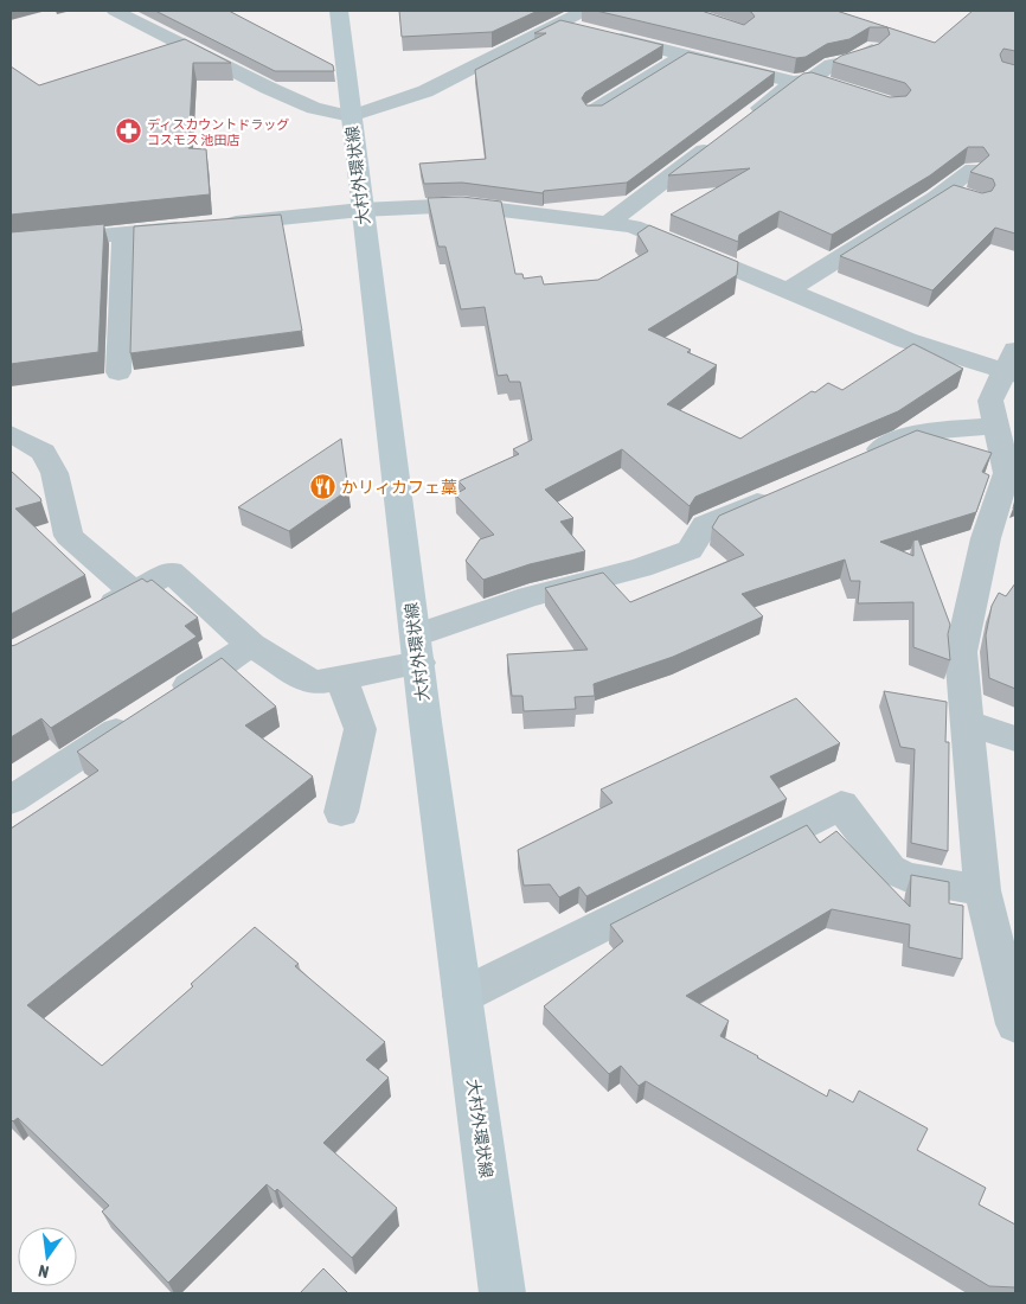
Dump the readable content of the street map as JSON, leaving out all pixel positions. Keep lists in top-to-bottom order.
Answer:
{
  "streets": {
    "main road": ["大村外環状線"]
  },
  "places": {
    "pharmacy": ["ディスカウントドラッグ コスモス 池田店"],
    "restaurant": ["かリィカフェ藁"]
  },
  "north": "bottom"
}
